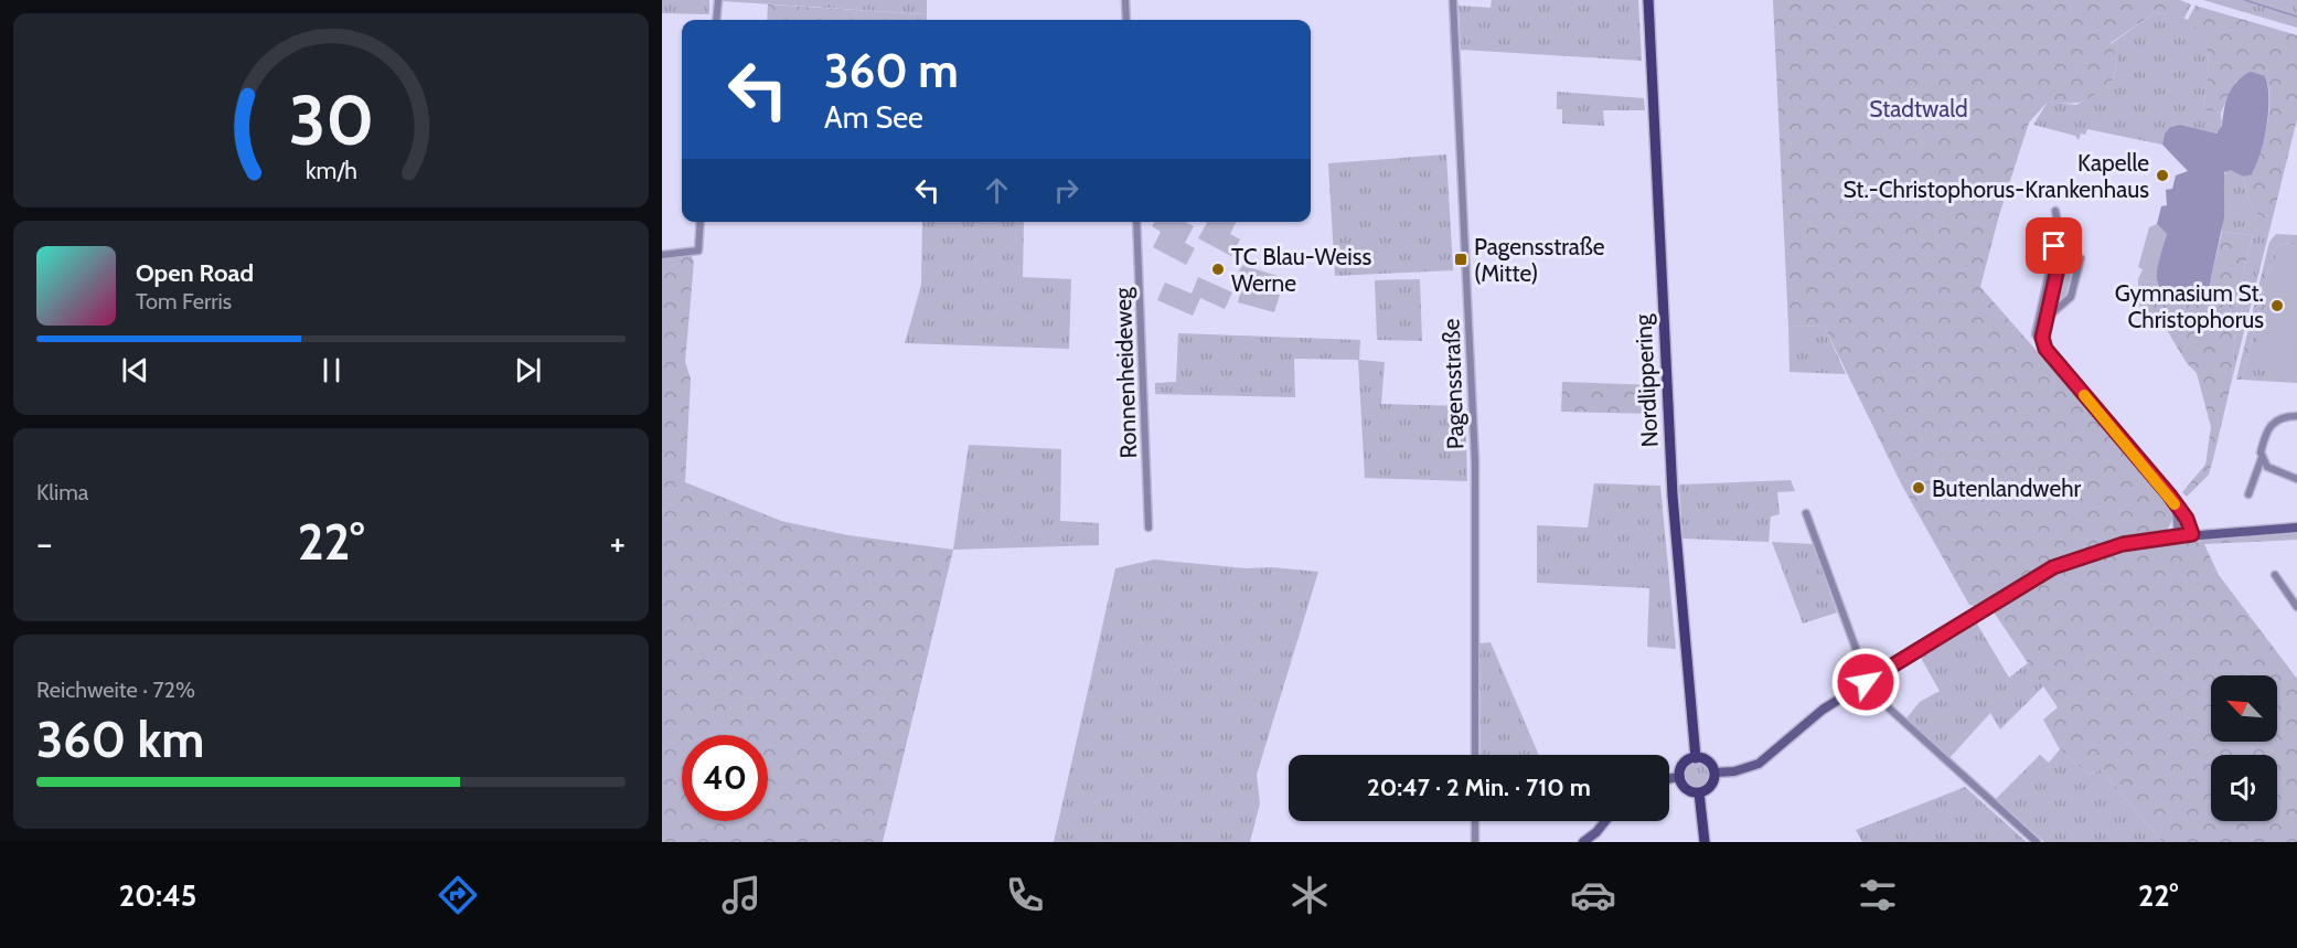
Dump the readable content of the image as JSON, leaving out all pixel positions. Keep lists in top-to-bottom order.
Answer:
{
  "streets": {
    "main road": ["Nordlippering"],
    "street": ["Ronnenheideweg", "Pagensstraße"]
  },
  "parks": ["Stadtwald"],
  "places": {
    "other": [
      "Kapelle St.-Christophorus-Krankenhaus",
      "TC Blau-Weiss Werne",
      "Gymnasium St. Christophorus",
      "Butenlandwehr"
    ],
    "transit": ["Pagensstraße (Mitte)"]
  },
  "north": "top left",
  "page": {
    "turn": ["360 m", "Am See"],
    "song": ["Open Road", "Tom Ferris"],
    "tile": [
      "Klima",
      ["Reichweite · 72%", "360 km"]
    ],
    "heat": ["−", "22°", "+"],
    "limit": "40",
    "trip": "20:47 · 2 Min. · 710 m",
    "tabs": ["20:45", "22°"],
    "gauge": ["30", "km/h"]
  }
}
